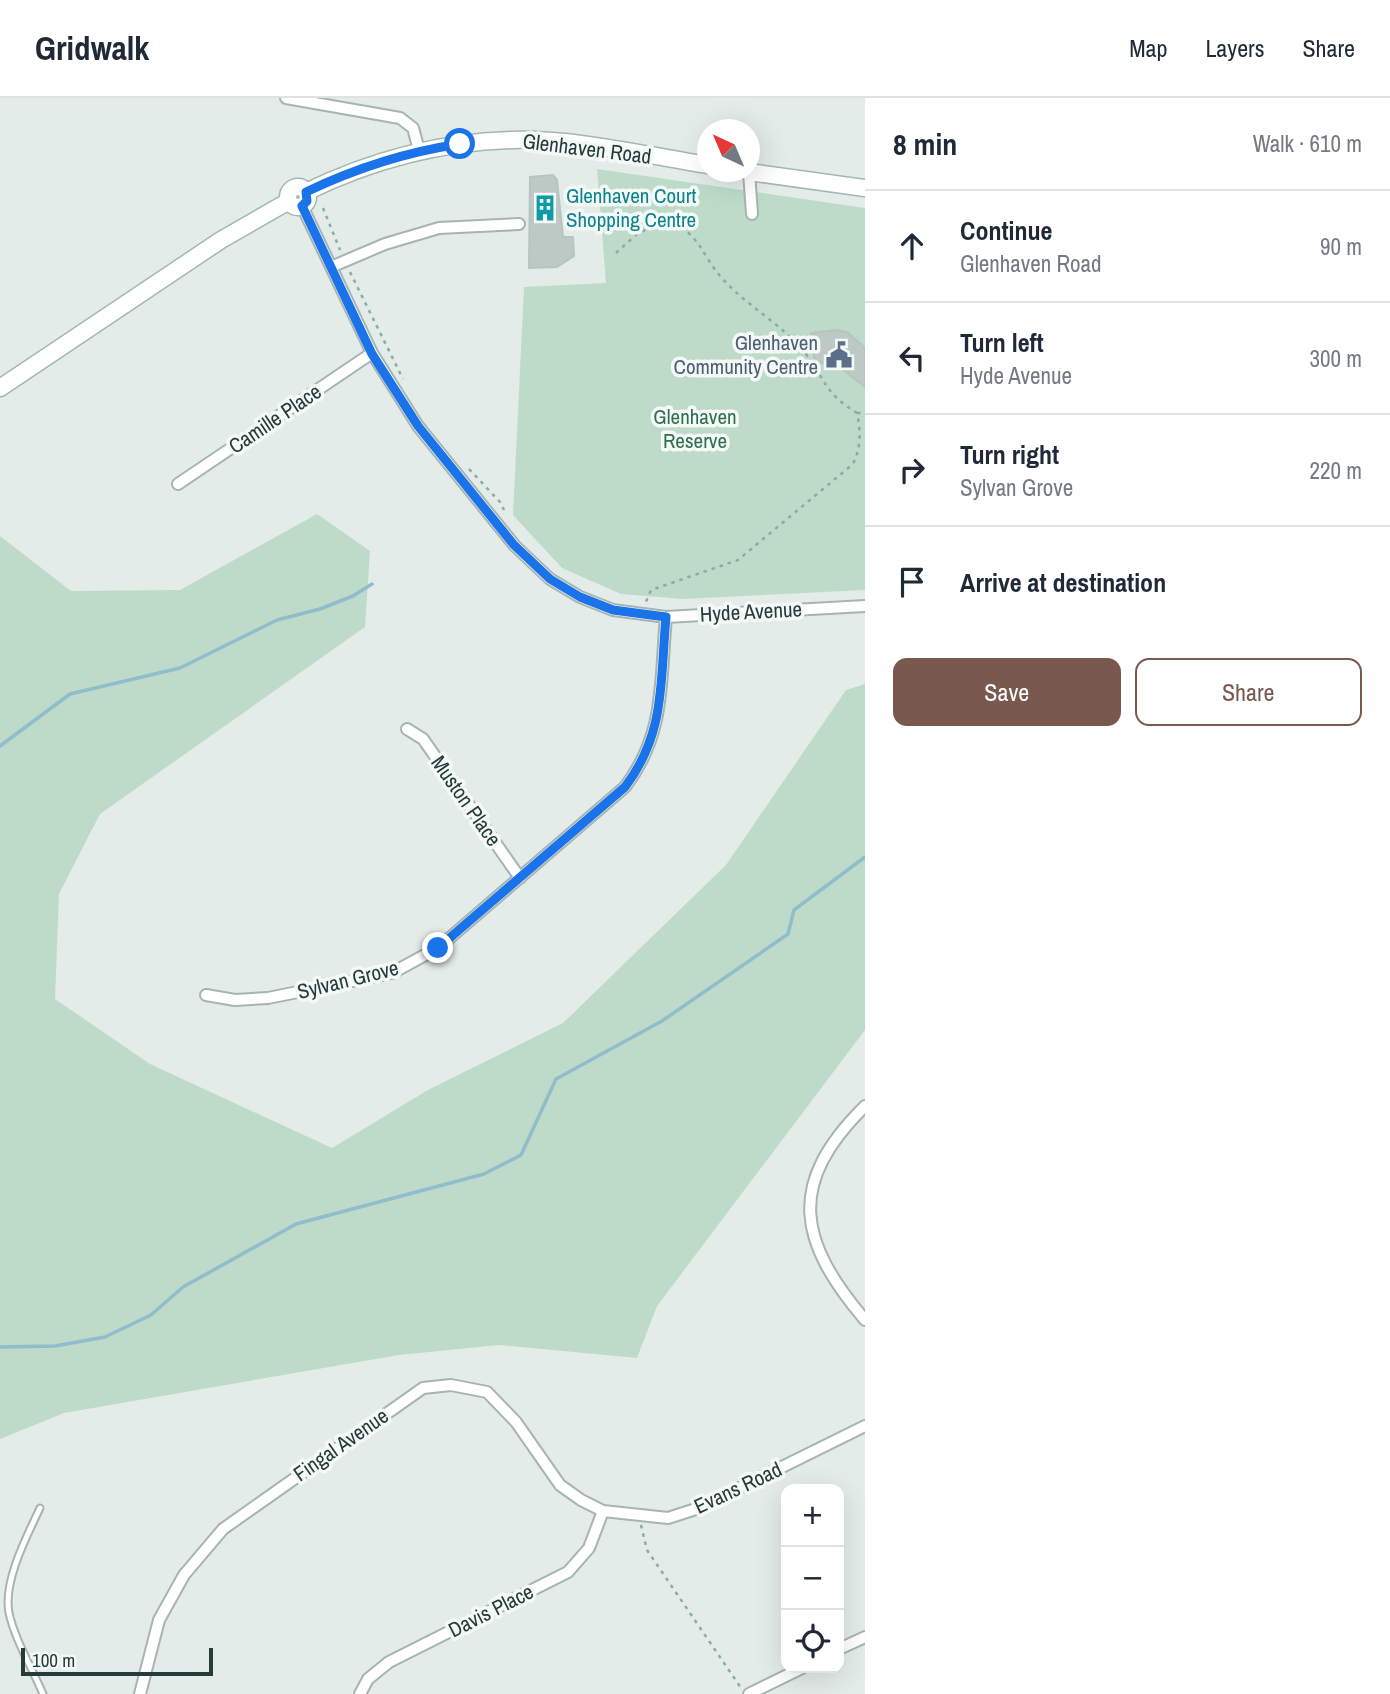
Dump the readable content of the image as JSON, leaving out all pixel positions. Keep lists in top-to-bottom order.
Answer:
{
  "streets": {
    "main road": ["Glenhaven Road"],
    "street": [
      "Camille Place",
      "Hyde Avenue",
      "Muston Place",
      "Sylvan Grove",
      "Fingal Avenue",
      "Evans Road",
      "Davis Place"
    ]
  },
  "crossings": [
    ["Glenhaven Road", "Hyde Avenue"],
    ["Camille Place", "Hyde Avenue"],
    ["Hyde Avenue", "Sylvan Grove"],
    ["Muston Place", "Sylvan Grove"],
    ["Fingal Avenue", "Evans Road"],
    ["Fingal Avenue", "Davis Place"],
    ["Evans Road", "Davis Place"]
  ],
  "parks": ["Glenhaven Reserve"],
  "places": {
    "building": ["Glenhaven Court Shopping Centre"],
    "public building": ["Glenhaven Community Centre"]
  },
  "scale_bar": "100 m",
  "north": "top left",
  "page": {
    "header": "Gridwalk",
    "nav": ["Map", "Layers", "Share"],
    "heading": ["8 min", "Walk · 610 m"],
    "list": [
      ["Continue", "Glenhaven Road", "90 m"],
      ["Turn left", "Hyde Avenue", "300 m"],
      ["Turn right", "Sylvan Grove", "220 m"],
      "Arrive at destination"
    ],
    "buttons": ["Save", "Share"],
    "map_buttons": ["+", "−"],
    "scale": "100 m"
  }
}
